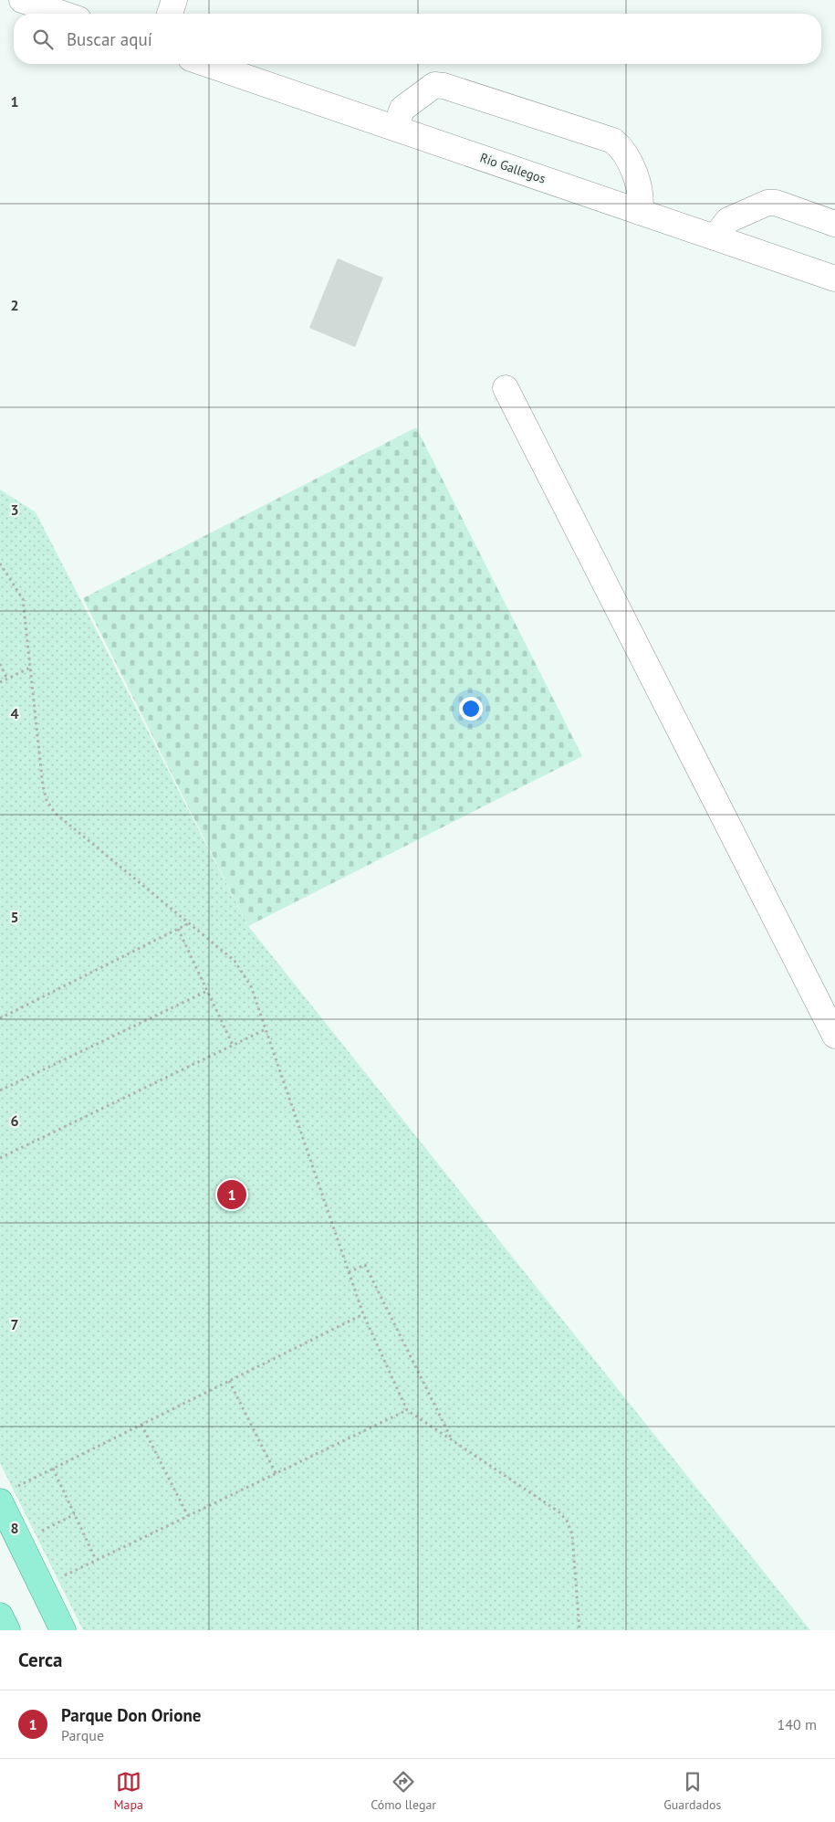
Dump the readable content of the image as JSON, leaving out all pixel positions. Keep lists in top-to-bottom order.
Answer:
{
  "streets": {
    "street": ["Río Gallegos"]
  },
  "page": {
    "search": "Buscar aquí",
    "pins": "1",
    "heading": "Cerca",
    "list": [
      {
        "mark": "1",
        "name": "Parque Don Orione",
        "note": "Parque",
        "value": "140 m"
      }
    ],
    "nav": ["Mapa", "Cómo llegar", "Guardados"]
  },
  "grid": {
    "rows": [
      "1",
      "2",
      "3",
      "4",
      "5",
      "6",
      "7",
      "8"
    ]
  }
}
